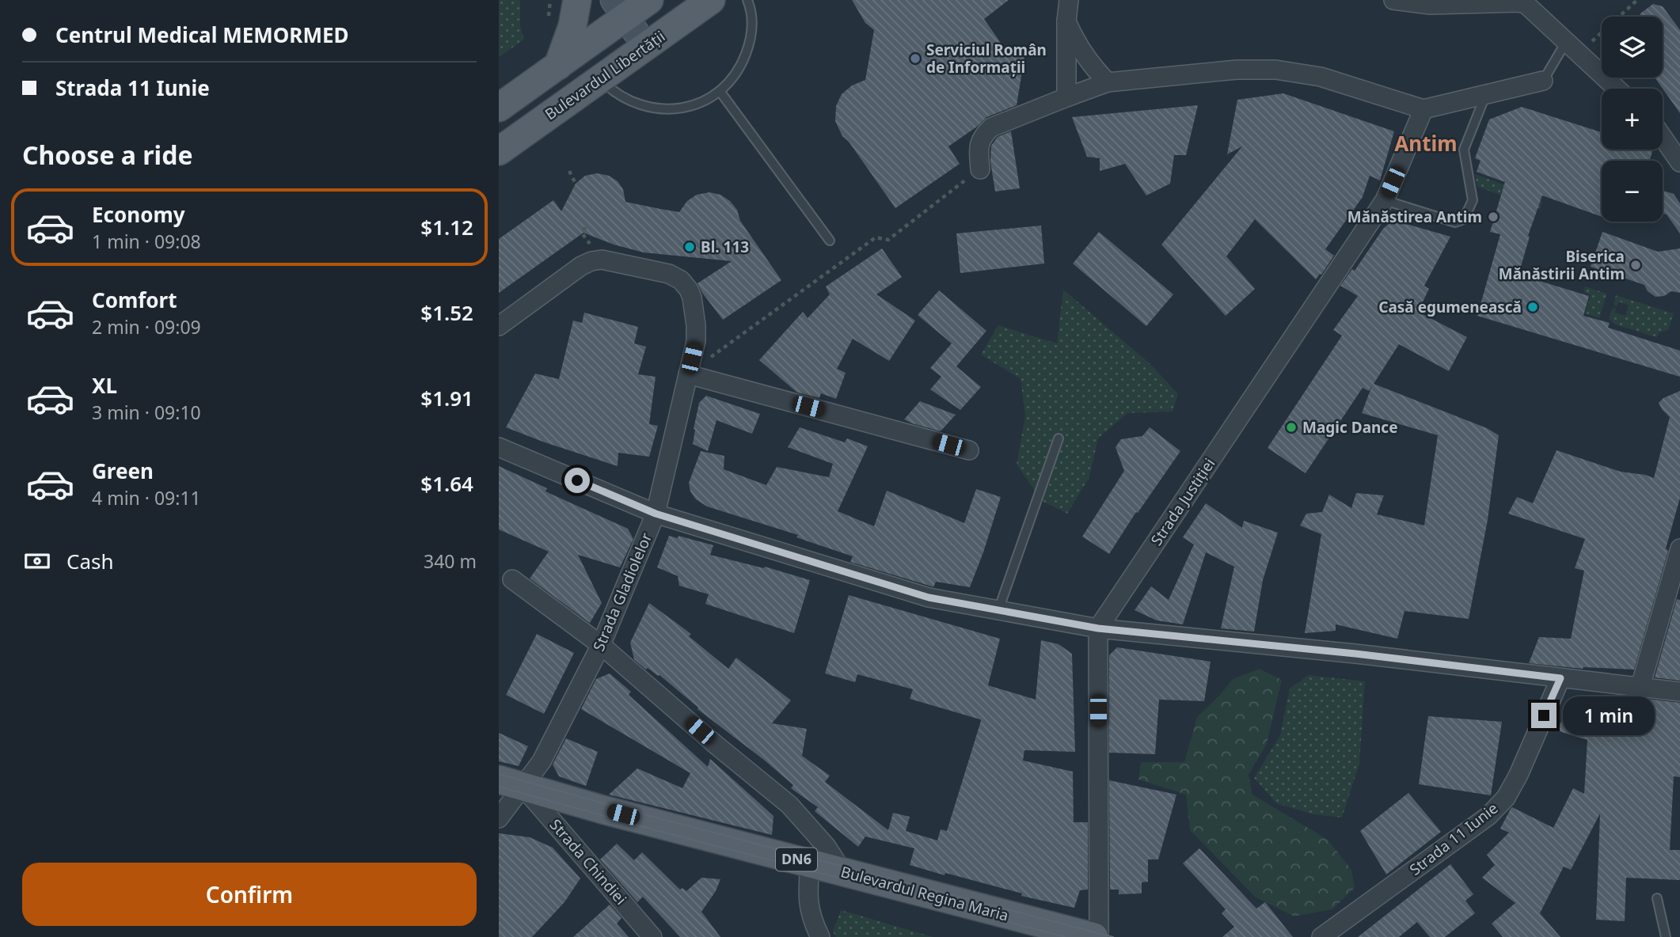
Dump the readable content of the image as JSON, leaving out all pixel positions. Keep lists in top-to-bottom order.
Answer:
{
  "streets": {
    "main road": ["Bulevardul Libertății", "DN6", "Bulevardul Regina Maria"],
    "street": [
      "Strada Justiției",
      "Strada Gladiolelor",
      "Strada 11 Iunie",
      "Strada Chindiei"
    ]
  },
  "crossings": [
    ["Strada Gladiolelor", "Strada Chindiei"],
    ["Strada Gladiolelor", "Bulevardul Regina Maria"],
    ["Strada Chindiei", "Bulevardul Regina Maria"]
  ],
  "districts": ["Antim"],
  "places": [
    "Serviciul Român de Informații",
    "Mănăstirea Antim",
    "Bl. 113",
    "Biserica Mănăstirii Antim",
    "Casă egumenească",
    "Magic Dance"
  ],
  "page": {
    "banner": ["Centrul Medical MEMORMED", "Strada 11 Iunie"],
    "map_buttons": ["+", "−"],
    "heading": "Choose a ride",
    "list": [
      {
        "name": "Economy",
        "note": "1 min · 09:08",
        "value": "$1.12"
      },
      {
        "name": "Comfort",
        "note": "2 min · 09:09",
        "value": "$1.52"
      },
      {
        "name": "XL",
        "note": "3 min · 09:10",
        "value": "$1.91"
      },
      {
        "name": "Green",
        "note": "4 min · 09:11",
        "value": "$1.64"
      }
    ],
    "pay": ["Cash", "340 m"],
    "bubble": "1 min",
    "buttons": "Confirm"
  }
}
